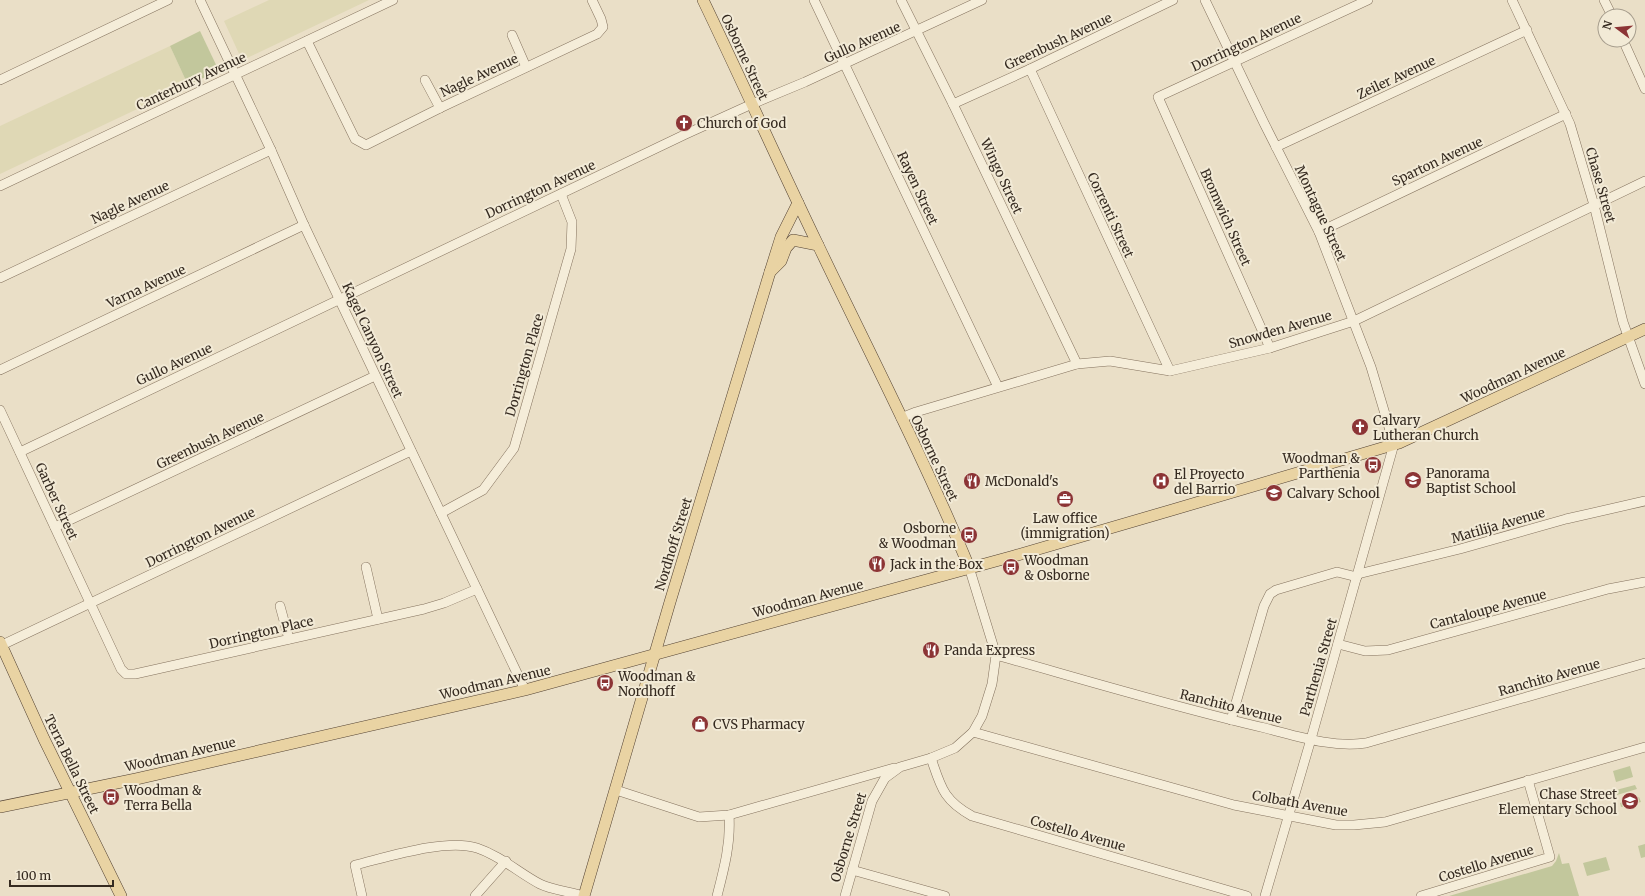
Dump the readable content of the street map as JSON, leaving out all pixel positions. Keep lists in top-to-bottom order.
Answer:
{
  "streets": {
    "main road": [
      "Osborne Street",
      "Woodman Avenue",
      "Nordhoff Street",
      "Terra Bella Street"
    ],
    "street": [
      "Greenbush Avenue",
      "Gullo Avenue",
      "Dorrington Avenue",
      "Nagle Avenue",
      "Zeiler Avenue",
      "Canterbury Avenue",
      "Sparton Avenue",
      "Wingo Street",
      "Chase Street",
      "Rayen Street",
      "Montague Street",
      "Correnti Street",
      "Bromwich Street",
      "Varna Avenue",
      "Snowden Avenue",
      "Kagel Canyon Street",
      "Dorrington Place",
      "Garber Street",
      "Matilija Avenue",
      "Cantaloupe Avenue",
      "Parthenia Street",
      "Ranchito Avenue",
      "Colbath Avenue",
      "Costello Avenue"
    ]
  },
  "crossings": [
    ["Greenbush Avenue", "Wingo Street"],
    ["Greenbush Avenue", "Correnti Street"],
    ["Greenbush Avenue", "Kagel Canyon Street"],
    ["Greenbush Avenue", "Garber Street"],
    ["Gullo Avenue", "Dorrington Avenue"],
    ["Gullo Avenue", "Osborne Street"],
    ["Gullo Avenue", "Wingo Street"],
    ["Gullo Avenue", "Rayen Street"],
    ["Gullo Avenue", "Kagel Canyon Street"],
    ["Gullo Avenue", "Garber Street"],
    ["Dorrington Avenue", "Osborne Street"],
    ["Dorrington Avenue", "Montague Street"],
    ["Dorrington Avenue", "Bromwich Street"],
    ["Dorrington Avenue", "Kagel Canyon Street"],
    ["Dorrington Avenue", "Dorrington Place"],
    ["Dorrington Avenue", "Garber Street"],
    ["Dorrington Avenue", "Terra Bella Street"],
    ["Osborne Street", "Snowden Avenue"],
    ["Osborne Street", "Woodman Avenue"],
    ["Osborne Street", "Nordhoff Street"],
    ["Osborne Street", "Ranchito Avenue"],
    ["Osborne Street", "Colbath Avenue"],
    ["Osborne Street", "Costello Avenue"],
    ["Nagle Avenue", "Canterbury Avenue"],
    ["Nagle Avenue", "Kagel Canyon Street"],
    ["Zeiler Avenue", "Chase Street"],
    ["Zeiler Avenue", "Montague Street"],
    ["Canterbury Avenue", "Kagel Canyon Street"],
    ["Sparton Avenue", "Chase Street"],
    ["Sparton Avenue", "Montague Street"],
    ["Wingo Street", "Snowden Avenue"],
    ["Chase Street", "Snowden Avenue"],
    ["Chase Street", "Woodman Avenue"],
    ["Rayen Street", "Snowden Avenue"],
    ["Montague Street", "Snowden Avenue"],
    ["Montague Street", "Woodman Avenue"],
    ["Montague Street", "Parthenia Street"],
    ["Correnti Street", "Snowden Avenue"],
    ["Bromwich Street", "Snowden Avenue"],
    ["Varna Avenue", "Kagel Canyon Street"],
    ["Kagel Canyon Street", "Dorrington Place"],
    ["Kagel Canyon Street", "Woodman Avenue"],
    ["Dorrington Place", "Garber Street"],
    ["Woodman Avenue", "Nordhoff Street"],
    ["Woodman Avenue", "Parthenia Street"],
    ["Woodman Avenue", "Terra Bella Street"],
    ["Matilija Avenue", "Parthenia Street"],
    ["Matilija Avenue", "Ranchito Avenue"],
    ["Cantaloupe Avenue", "Parthenia Street"],
    ["Parthenia Street", "Ranchito Avenue"],
    ["Parthenia Street", "Colbath Avenue"],
    ["Colbath Avenue", "Costello Avenue"]
  ],
  "places": {
    "church": ["Church of God", "Calvary Lutheran Church"],
    "bus stop": [
      "Woodman & Parthenia",
      "Osborne & Woodman",
      "Woodman & Osborne",
      "Woodman & Nordhoff",
      "Woodman & Terra Bella"
    ],
    "school or university": ["Panorama Baptist School", "Calvary School", "Chase Street Elementary School"],
    "restaurant": ["McDonald's", "Jack in the Box", "Panda Express"],
    "hospital": ["El Proyecto del Barrio"],
    "office": ["Law office (immigration)"],
    "shop": ["CVS Pharmacy"]
  },
  "scale_bar": "100 m",
  "north": "left"
}
